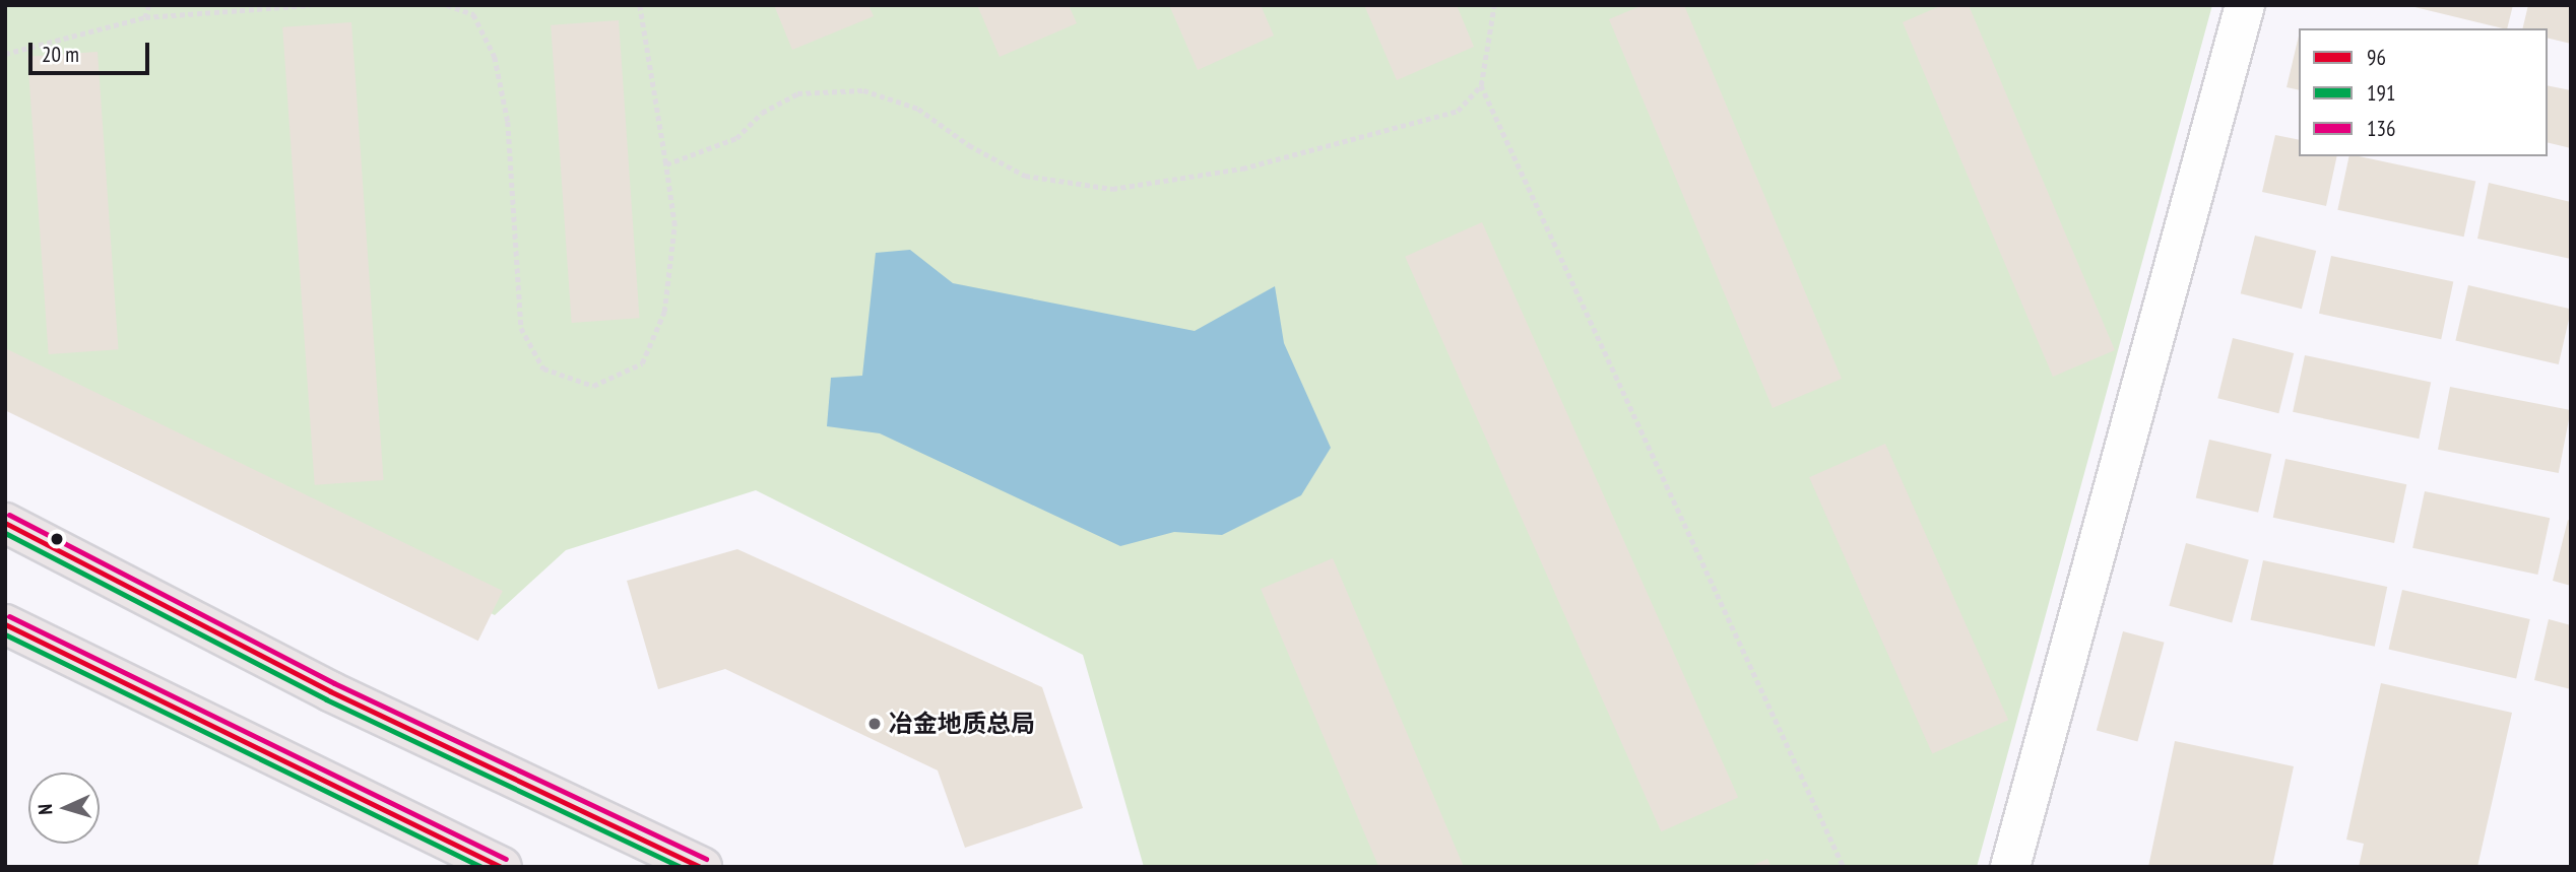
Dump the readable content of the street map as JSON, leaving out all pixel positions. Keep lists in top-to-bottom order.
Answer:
{
  "places": ["冶金地质总局"],
  "lines": ["transit line 136", "transit line 96", "transit line 191"],
  "legend": ["96", "191", "136"],
  "scale_bar": "20 m",
  "north": "left"
}
